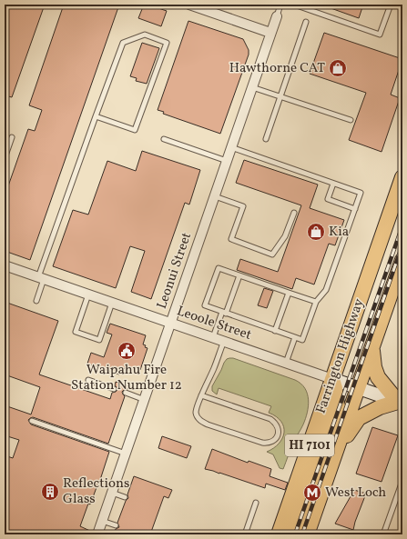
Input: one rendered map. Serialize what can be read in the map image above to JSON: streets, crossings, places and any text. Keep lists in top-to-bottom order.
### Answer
{
  "streets": {
    "main road": ["Farrington Highway", "HI 7101"],
    "street": ["Leonui Street", "Leoole Street"]
  },
  "crossings": [
    ["Leonui Street", "Leoole Street"],
    ["Leoole Street", "Farrington Highway"]
  ],
  "places": {
    "shop": ["Hawthorne CAT", "Kia"],
    "public building": ["Waipahu Fire Station Number 12"],
    "building": ["Reflections Glass"],
    "metro station": ["West Loch"]
  }
}
